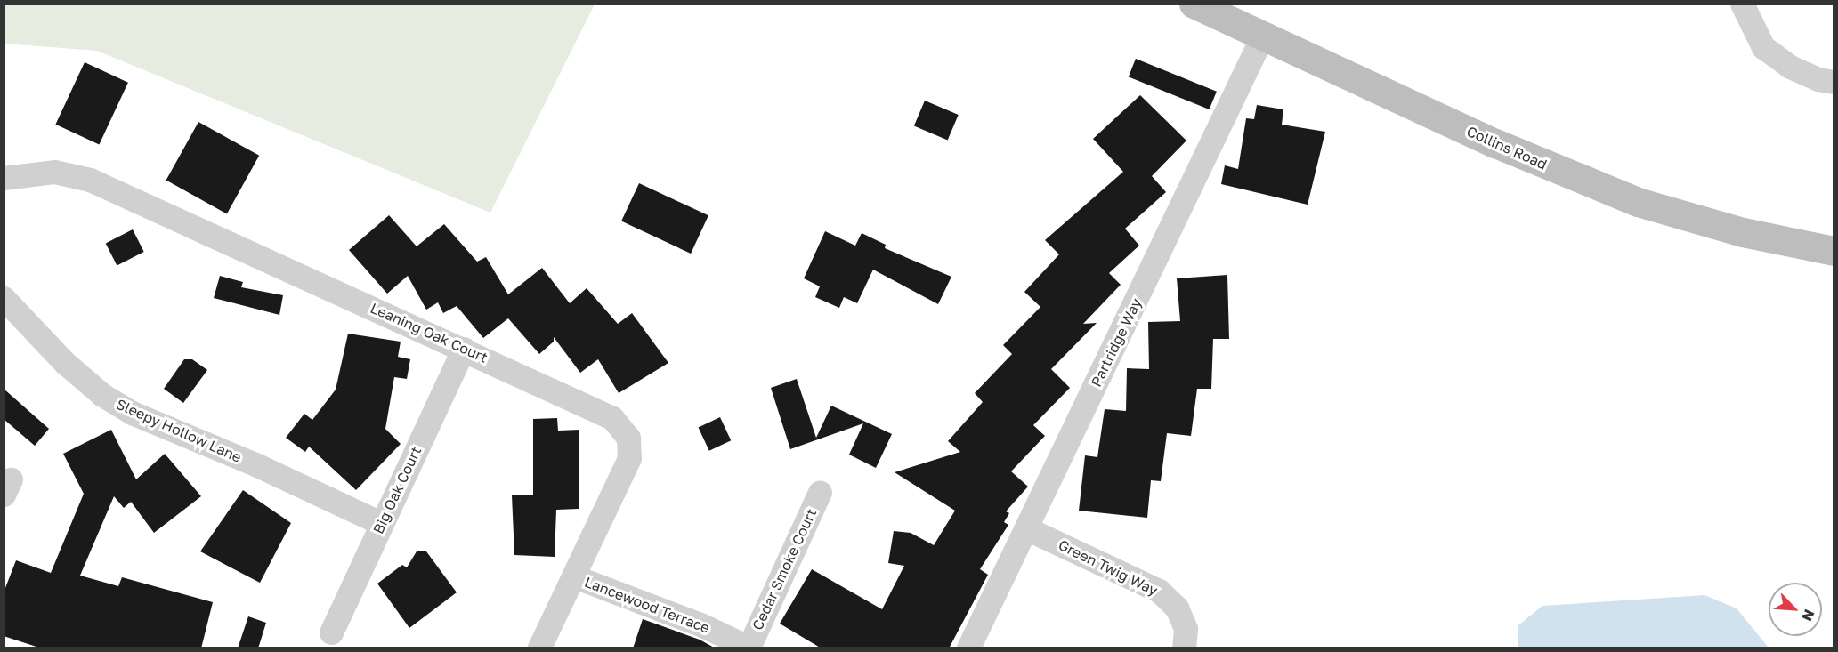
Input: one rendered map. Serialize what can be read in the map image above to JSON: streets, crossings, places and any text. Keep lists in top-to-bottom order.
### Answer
{
  "streets": {
    "street": [
      "Collins Road",
      "Leaning Oak Court",
      "Partridge Way",
      "Sleepy Hollow Lane",
      "Big Oak Court",
      "Green Twig Way",
      "Cedar Smoke Court",
      "Lancewood Terrace"
    ]
  },
  "crossings": [
    ["Collins Road", "Partridge Way"],
    ["Leaning Oak Court", "Big Oak Court"],
    ["Leaning Oak Court", "Lancewood Terrace"],
    ["Partridge Way", "Green Twig Way"],
    ["Sleepy Hollow Lane", "Big Oak Court"],
    ["Cedar Smoke Court", "Lancewood Terrace"]
  ],
  "north": "bottom right"
}
